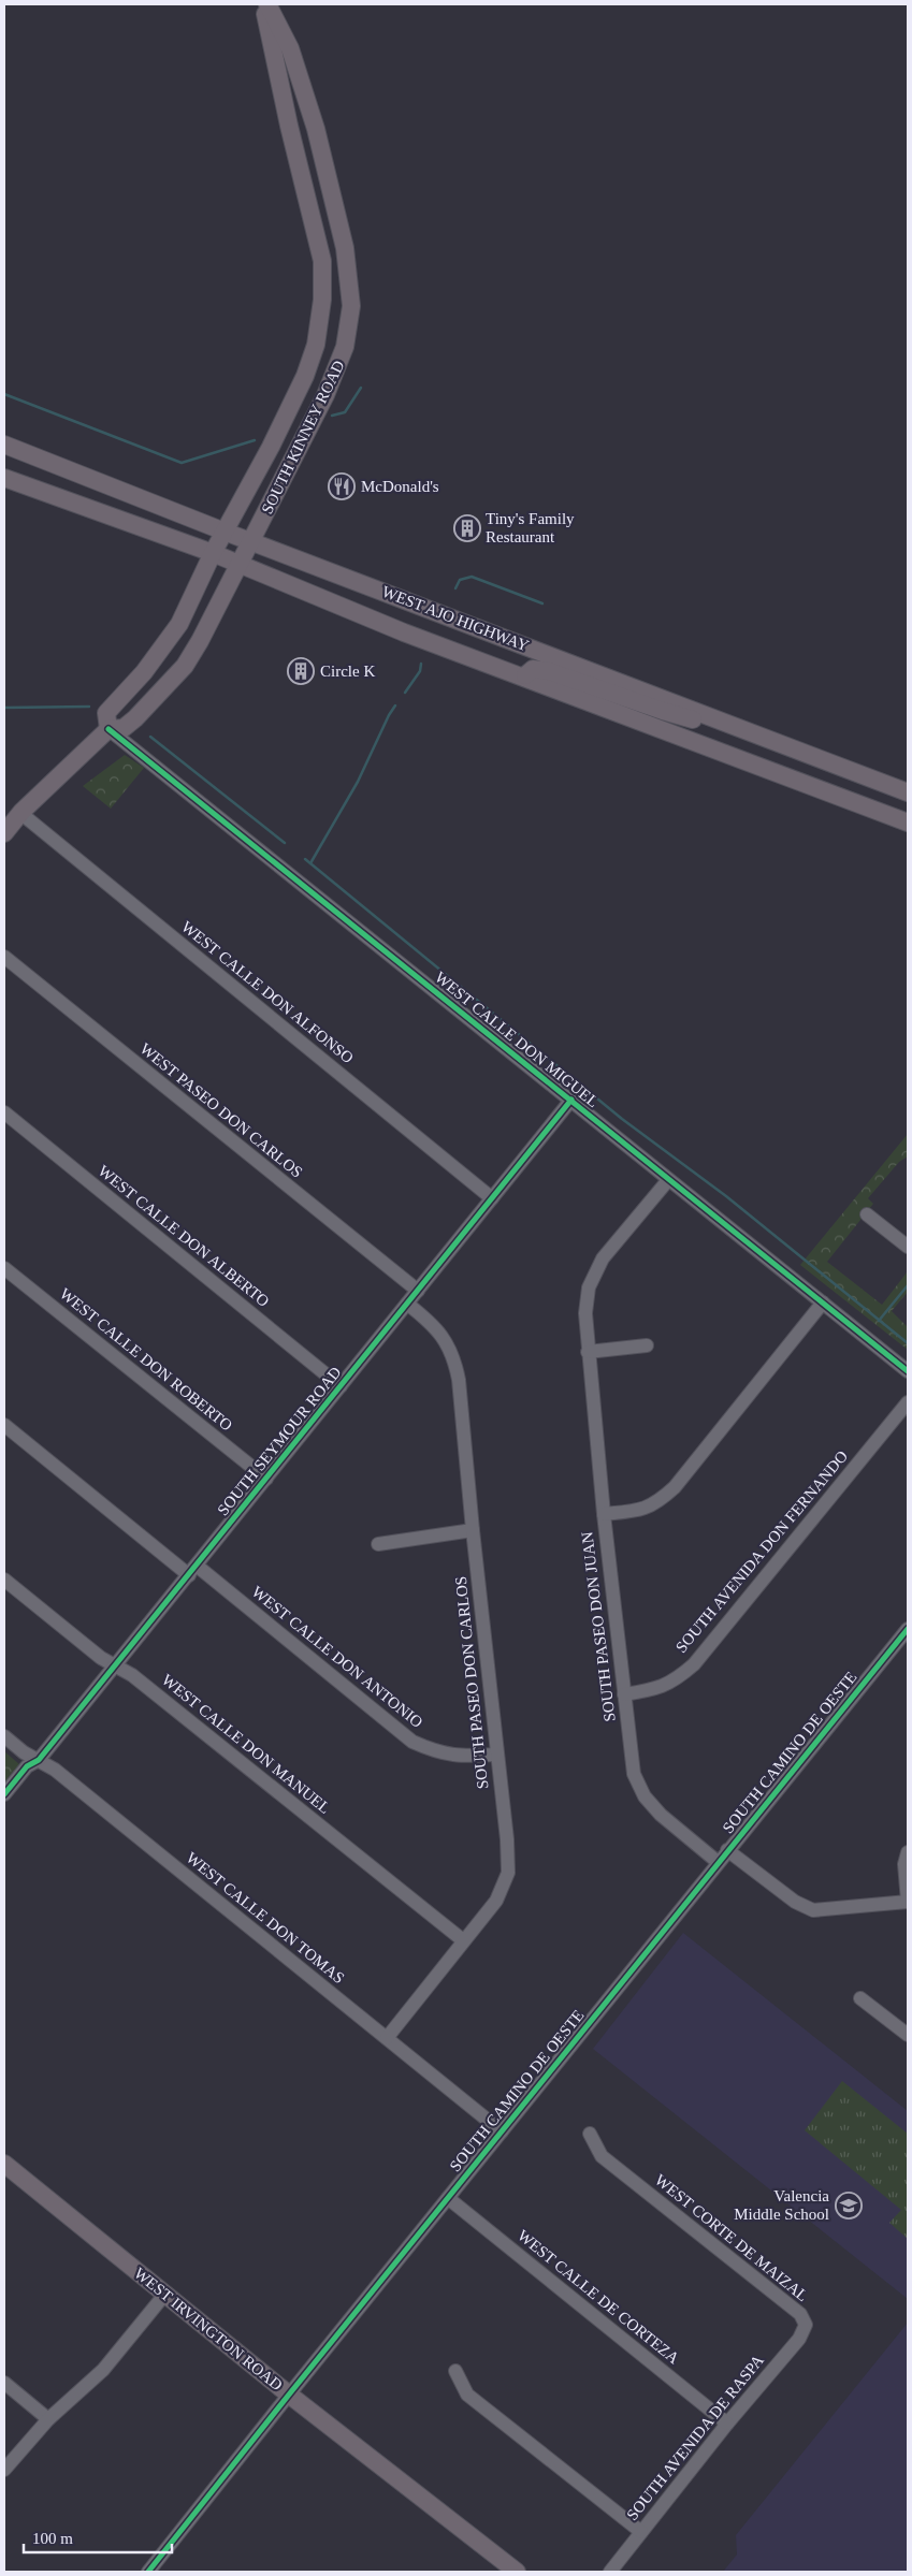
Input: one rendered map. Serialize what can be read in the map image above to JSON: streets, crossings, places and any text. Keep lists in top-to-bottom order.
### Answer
{
  "streets": {
    "main road": ["SOUTH KINNEY ROAD", "WEST AJO HIGHWAY", "WEST IRVINGTON ROAD"],
    "street": [
      "WEST CALLE DON ALFONSO",
      "WEST CALLE DON MIGUEL",
      "WEST PASEO DON CARLOS",
      "WEST CALLE DON ALBERTO",
      "WEST CALLE DON ROBERTO",
      "SOUTH SEYMOUR ROAD",
      "SOUTH AVENIDA DON FERNANDO",
      "SOUTH PASEO DON JUAN",
      "WEST CALLE DON ANTONIO",
      "SOUTH PASEO DON CARLOS",
      "WEST CALLE DON MANUEL",
      "SOUTH CAMINO DE OESTE",
      "WEST CALLE DON TOMAS",
      "WEST CORTE DE MAIZAL",
      "WEST CALLE DE CORTEZA",
      "SOUTH AVENIDA DE RASPA"
    ]
  },
  "crossings": [
    ["SOUTH KINNEY ROAD", "WEST AJO HIGHWAY"],
    ["SOUTH KINNEY ROAD", "WEST CALLE DON ALFONSO"],
    ["SOUTH KINNEY ROAD", "WEST CALLE DON MIGUEL"],
    ["WEST CALLE DON ALFONSO", "SOUTH SEYMOUR ROAD"],
    ["WEST CALLE DON MIGUEL", "SOUTH SEYMOUR ROAD"],
    ["WEST CALLE DON MIGUEL", "SOUTH PASEO DON JUAN"],
    ["WEST PASEO DON CARLOS", "SOUTH SEYMOUR ROAD"],
    ["WEST CALLE DON ALBERTO", "SOUTH SEYMOUR ROAD"],
    ["WEST CALLE DON ROBERTO", "SOUTH SEYMOUR ROAD"],
    ["SOUTH SEYMOUR ROAD", "WEST CALLE DON ANTONIO"],
    ["SOUTH SEYMOUR ROAD", "SOUTH PASEO DON CARLOS"],
    ["SOUTH SEYMOUR ROAD", "WEST CALLE DON MANUEL"],
    ["SOUTH SEYMOUR ROAD", "WEST CALLE DON TOMAS"],
    ["SOUTH AVENIDA DON FERNANDO", "SOUTH PASEO DON JUAN"],
    ["SOUTH PASEO DON JUAN", "SOUTH CAMINO DE OESTE"],
    ["WEST CALLE DON ANTONIO", "SOUTH PASEO DON CARLOS"],
    ["SOUTH PASEO DON CARLOS", "WEST CALLE DON MANUEL"],
    ["SOUTH PASEO DON CARLOS", "WEST CALLE DON TOMAS"],
    ["SOUTH CAMINO DE OESTE", "WEST CALLE DON TOMAS"],
    ["SOUTH CAMINO DE OESTE", "WEST CALLE DE CORTEZA"],
    ["SOUTH CAMINO DE OESTE", "WEST IRVINGTON ROAD"],
    ["WEST CORTE DE MAIZAL", "SOUTH AVENIDA DE RASPA"],
    ["WEST CALLE DE CORTEZA", "SOUTH AVENIDA DE RASPA"]
  ],
  "places": {
    "restaurant": ["McDonald's"],
    "building": ["Tiny's Family Restaurant", "Circle K"],
    "school or university": ["Valencia Middle School"]
  },
  "scale_bar": "100 m"
}
